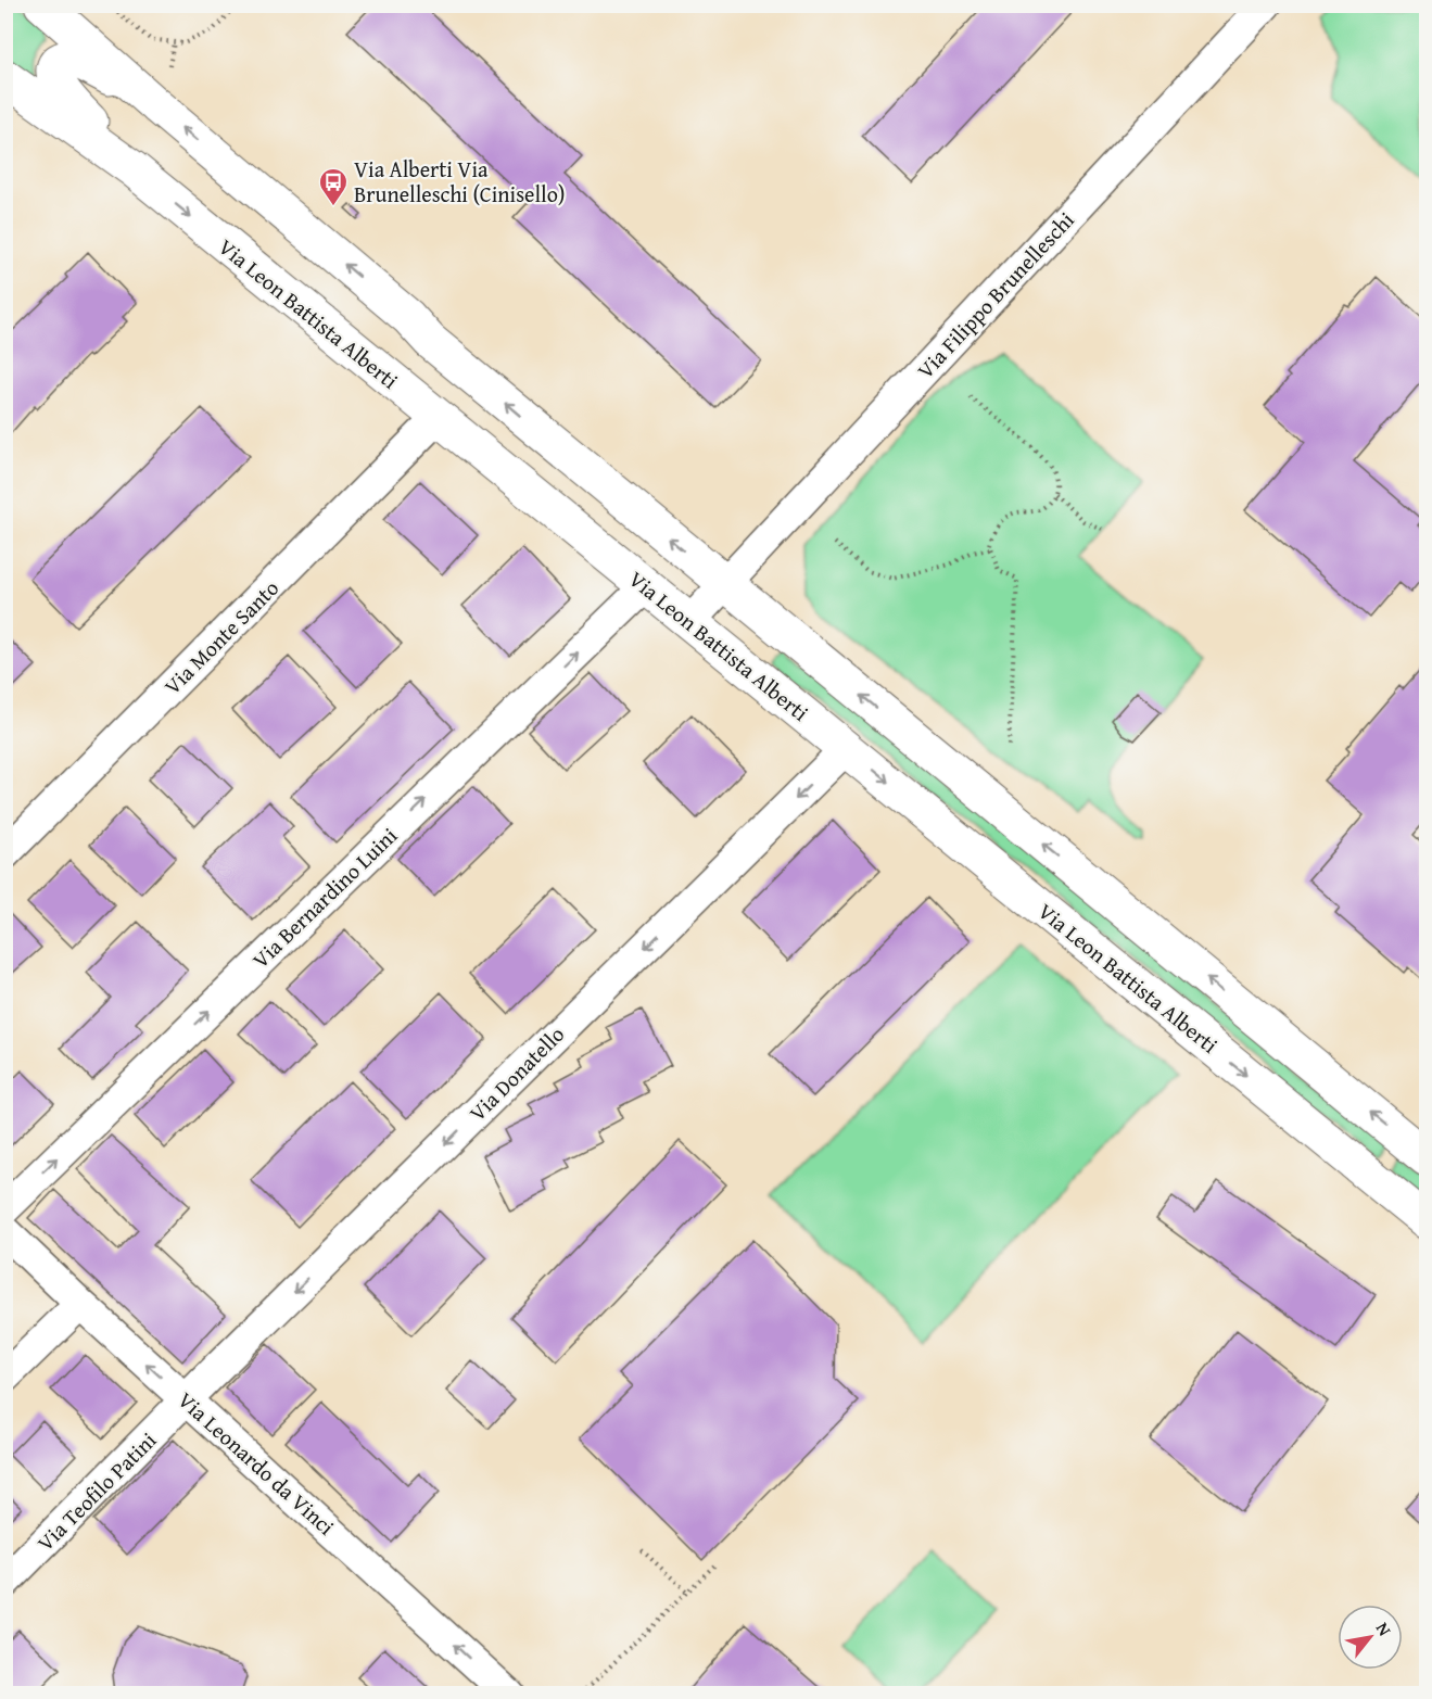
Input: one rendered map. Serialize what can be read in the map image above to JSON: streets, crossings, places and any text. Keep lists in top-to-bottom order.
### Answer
{
  "streets": {
    "street": [
      "Via Filippo Brunelleschi",
      "Via Leon Battista Alberti",
      "Via Monte Santo",
      "Via Bernardino Luini",
      "Via Donatello",
      "Via Leonardo da Vinci",
      "Via Teofilo Patini"
    ]
  },
  "crossings": [
    ["Via Filippo Brunelleschi", "Via Leon Battista Alberti"],
    ["Via Leon Battista Alberti", "Via Monte Santo"],
    ["Via Leon Battista Alberti", "Via Bernardino Luini"],
    ["Via Leon Battista Alberti", "Via Donatello"],
    ["Via Donatello", "Via Leonardo da Vinci"],
    ["Via Donatello", "Via Teofilo Patini"],
    ["Via Leonardo da Vinci", "Via Teofilo Patini"]
  ],
  "one_way": ["Via Bernardino Luini", "Via Donatello", "Via Leonardo da Vinci"],
  "places": {
    "bus stop": ["Via Alberti Via Brunelleschi (Cinisello)"]
  },
  "north": "top right"
}
